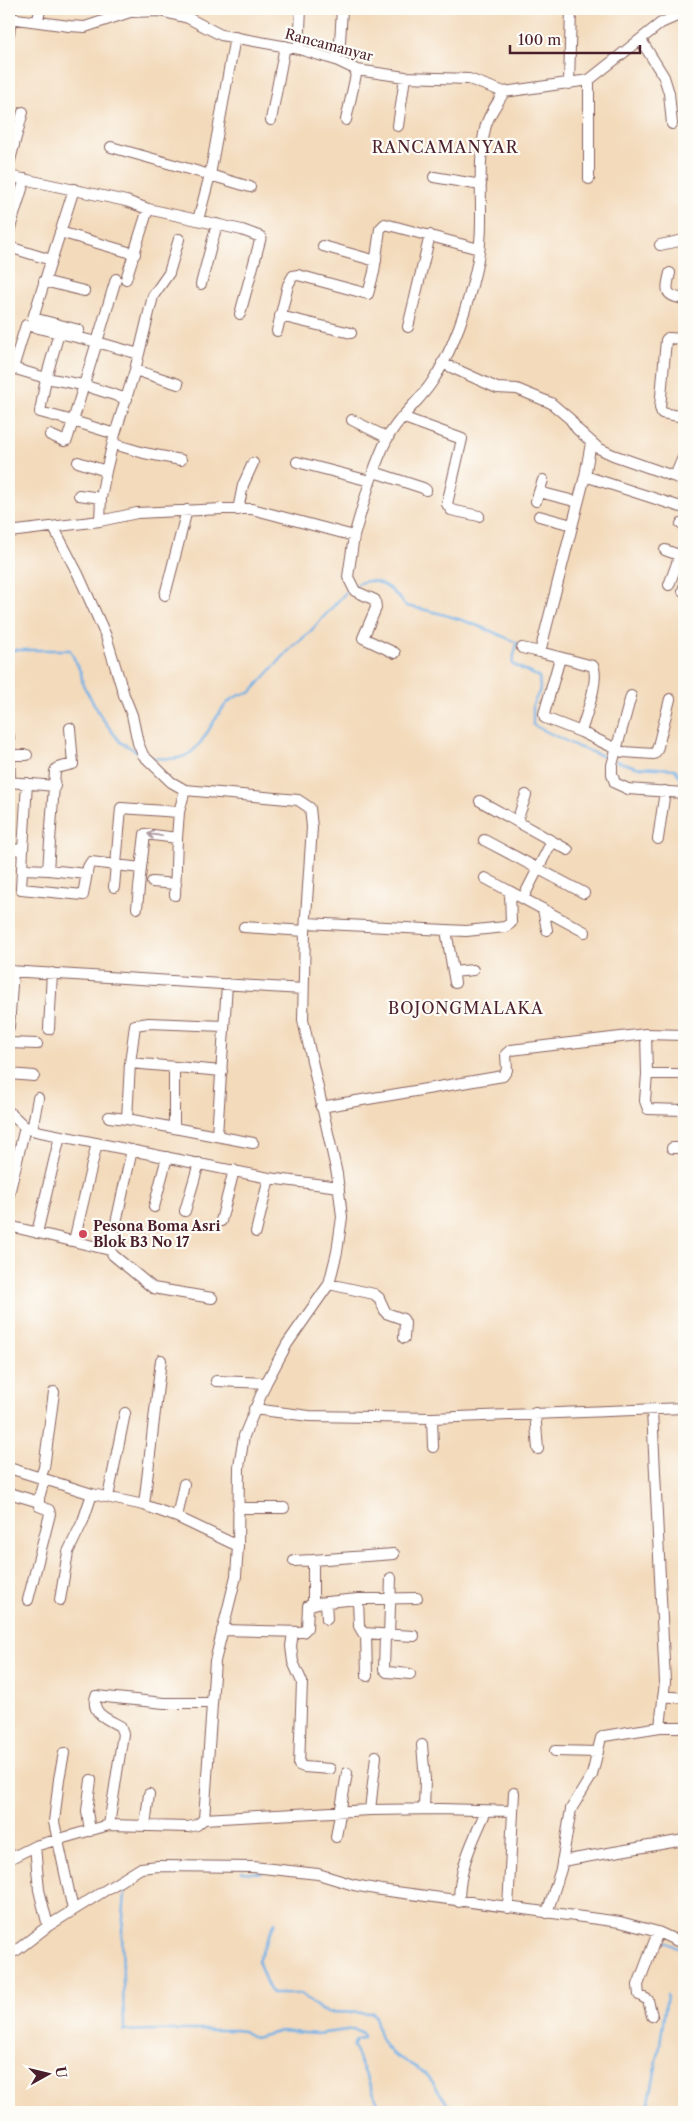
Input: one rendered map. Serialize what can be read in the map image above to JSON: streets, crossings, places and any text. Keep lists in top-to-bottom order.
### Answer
{
  "streets": {
    "street": ["Rancamanyar"]
  },
  "districts": ["RANCAMANYAR", "BOJONGMALAKA"],
  "places": ["Pesona Boma Asri Blok B3 No 17"],
  "scale_bar": "100 m",
  "north": "right"
}
